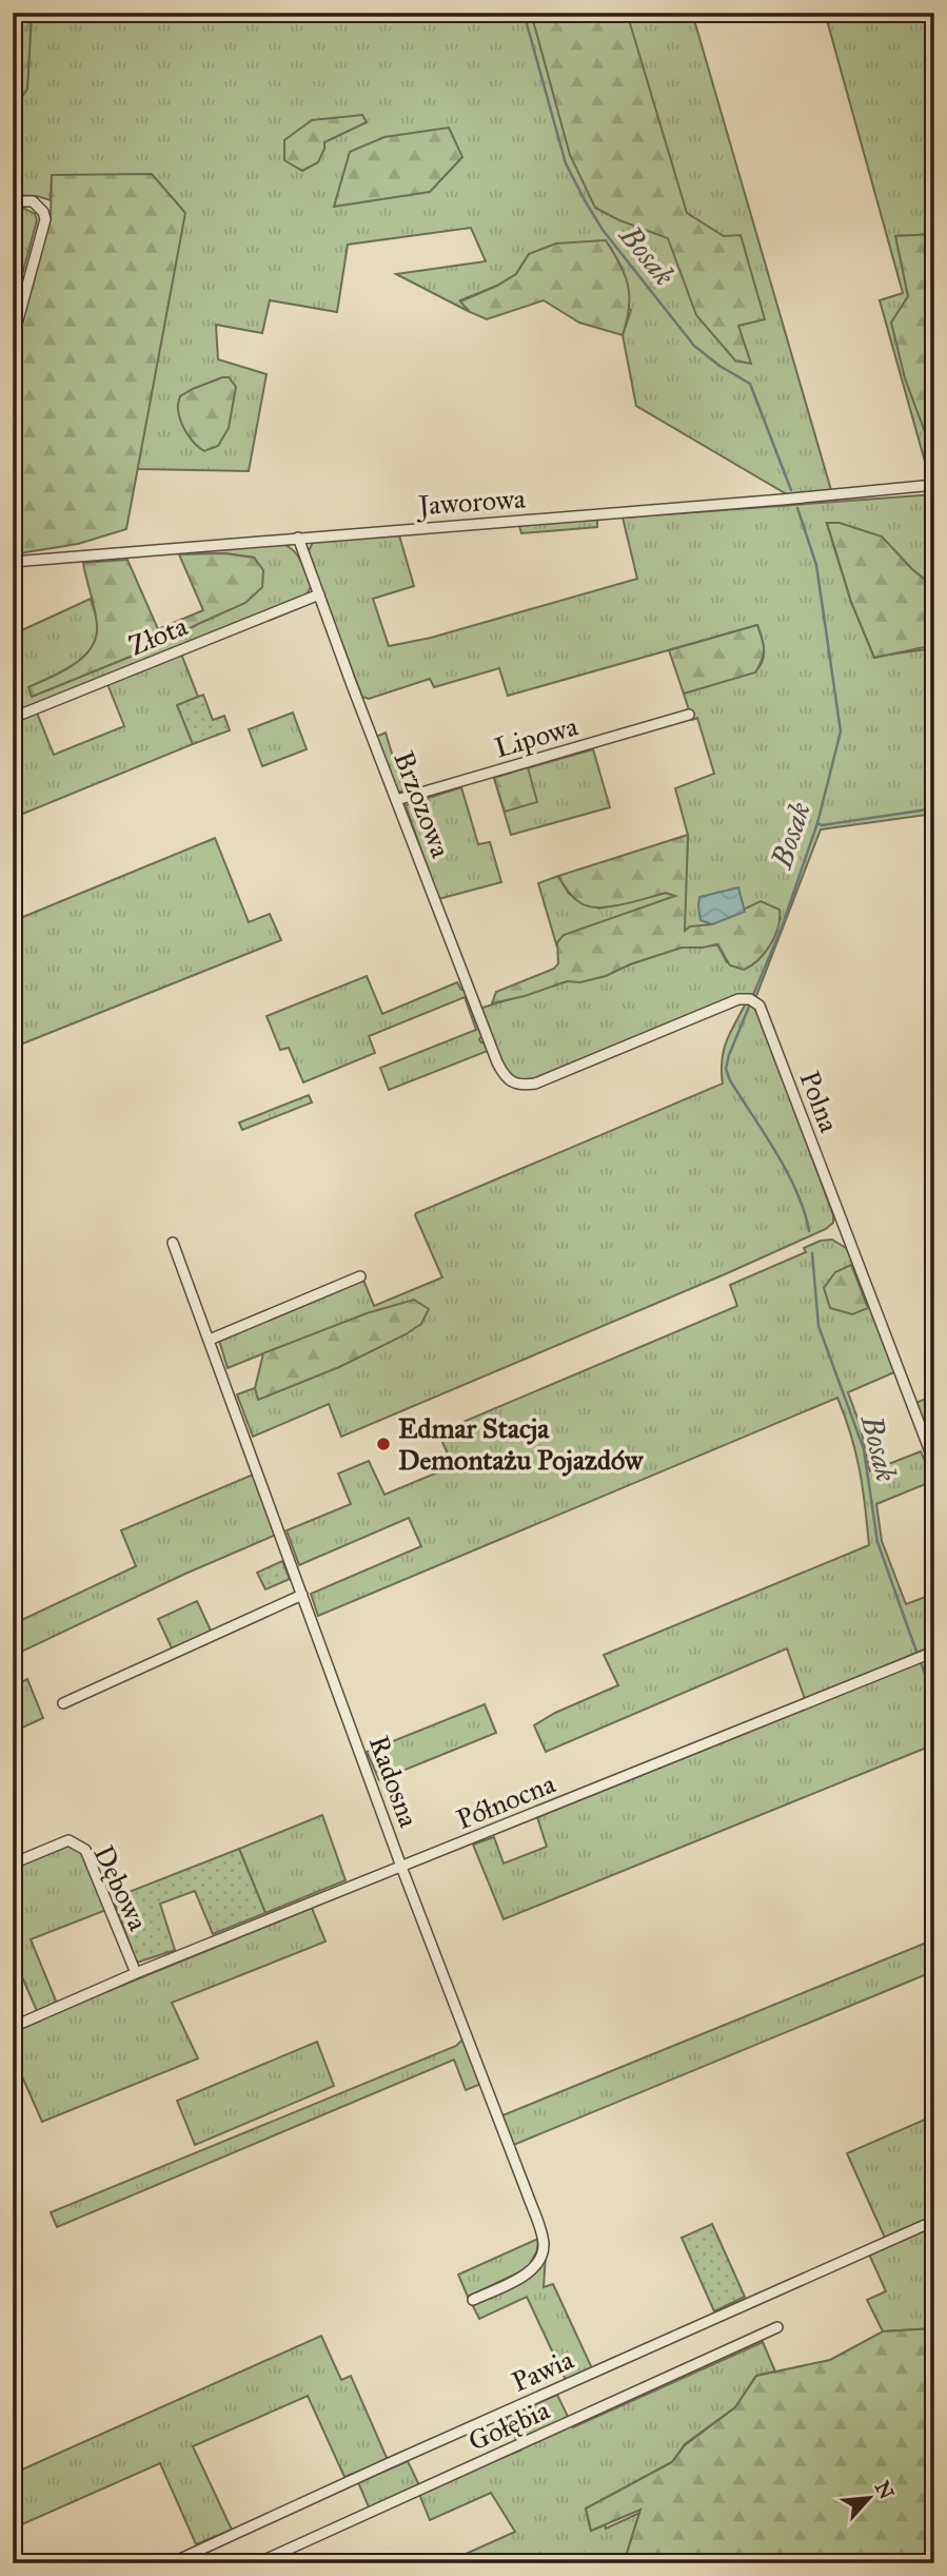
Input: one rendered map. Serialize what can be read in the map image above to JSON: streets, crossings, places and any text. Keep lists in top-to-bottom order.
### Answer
{
  "streets": {
    "street": [
      "Jaworowa",
      "Złota",
      "Lipowa",
      "Brzozowa",
      "Polna",
      "Radosna",
      "Północna",
      "Dębowa",
      "Pawia",
      "Gołębia"
    ]
  },
  "crossings": [
    ["Jaworowa", "Brzozowa"],
    ["Złota", "Brzozowa"],
    ["Lipowa", "Brzozowa"],
    ["Brzozowa", "Polna"],
    ["Radosna", "Północna"],
    ["Północna", "Dębowa"]
  ],
  "water": ["Bosak"],
  "places": ["Edmar Stacja Demontażu Pojazdów"],
  "north": "top right"
}
